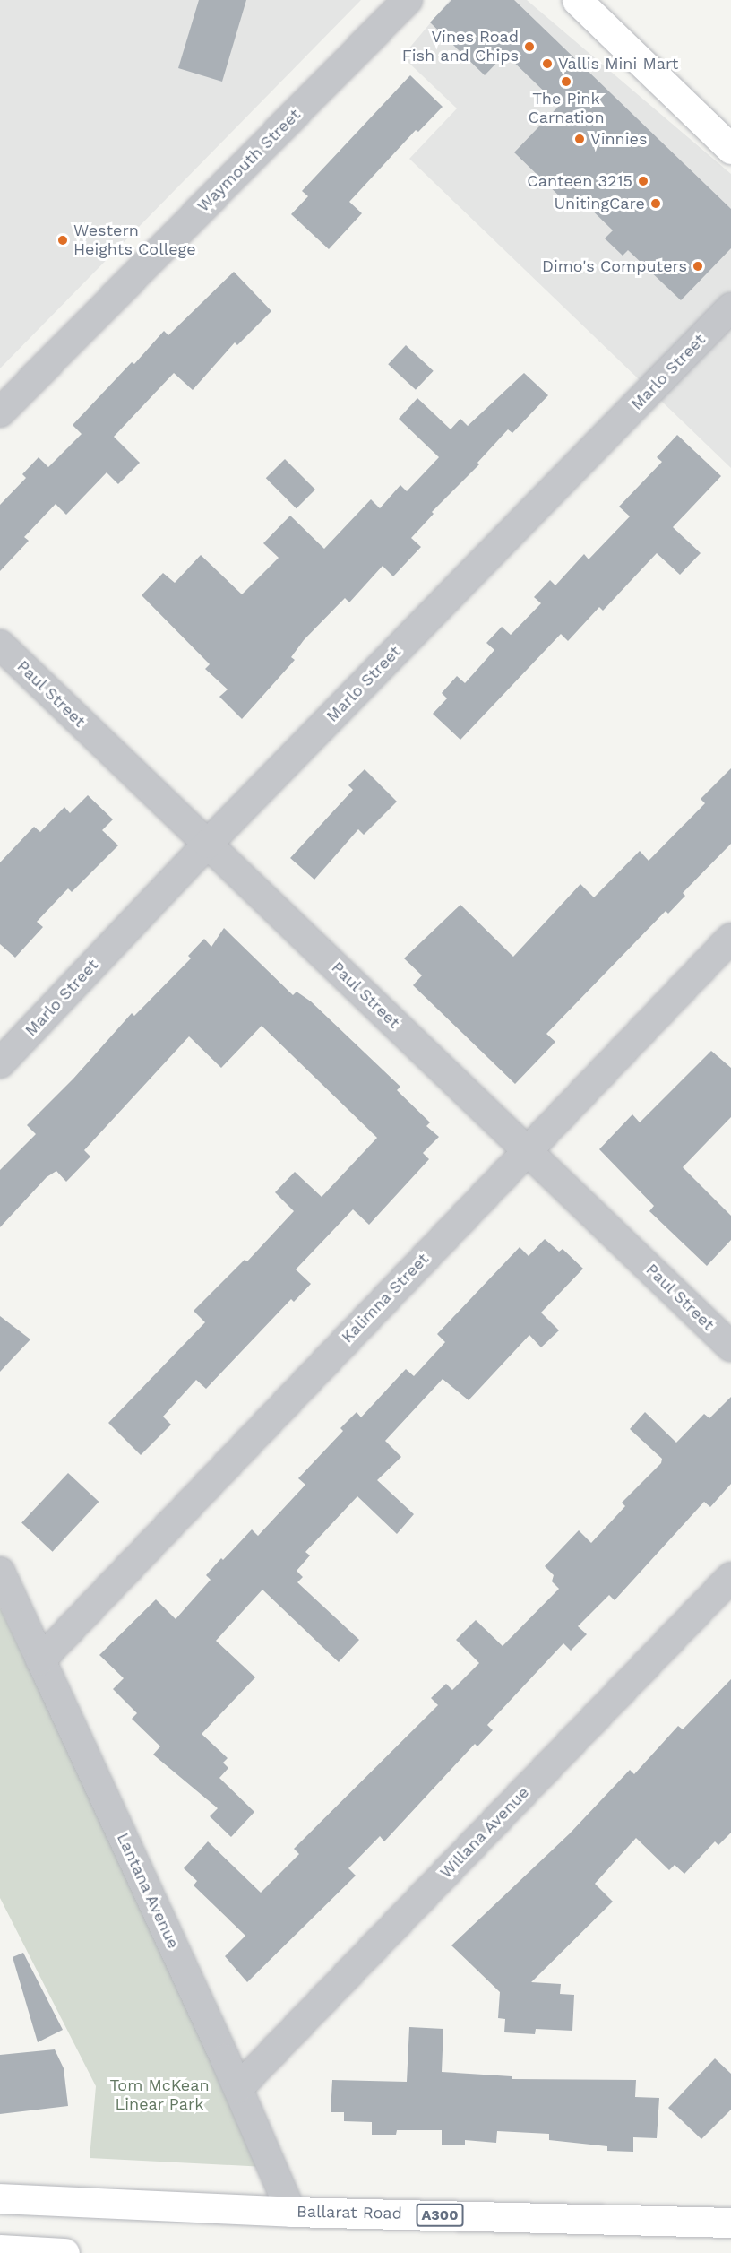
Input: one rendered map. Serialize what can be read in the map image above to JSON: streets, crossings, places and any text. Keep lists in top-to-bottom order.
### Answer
{
  "streets": {
    "main road": ["Ballarat Road", "A300"],
    "street": [
      "Waymouth Street",
      "Marlo Street",
      "Paul Street",
      "Kalimna Street",
      "Willana Avenue",
      "Lantana Avenue"
    ]
  },
  "crossings": [
    ["Marlo Street", "Paul Street"],
    ["Paul Street", "Kalimna Street"],
    ["Kalimna Street", "Lantana Avenue"],
    ["Willana Avenue", "Lantana Avenue"],
    ["Lantana Avenue", "Ballarat Road"]
  ],
  "parks": ["Tom McKean Linear Park"],
  "places": [
    "Vines Road Fish and Chips",
    "Vallis Mini Mart",
    "The Pink Carnation",
    "Vinnies",
    "Canteen 3215",
    "UnitingCare",
    "Western Heights College",
    "Dimo's Computers"
  ]
}
